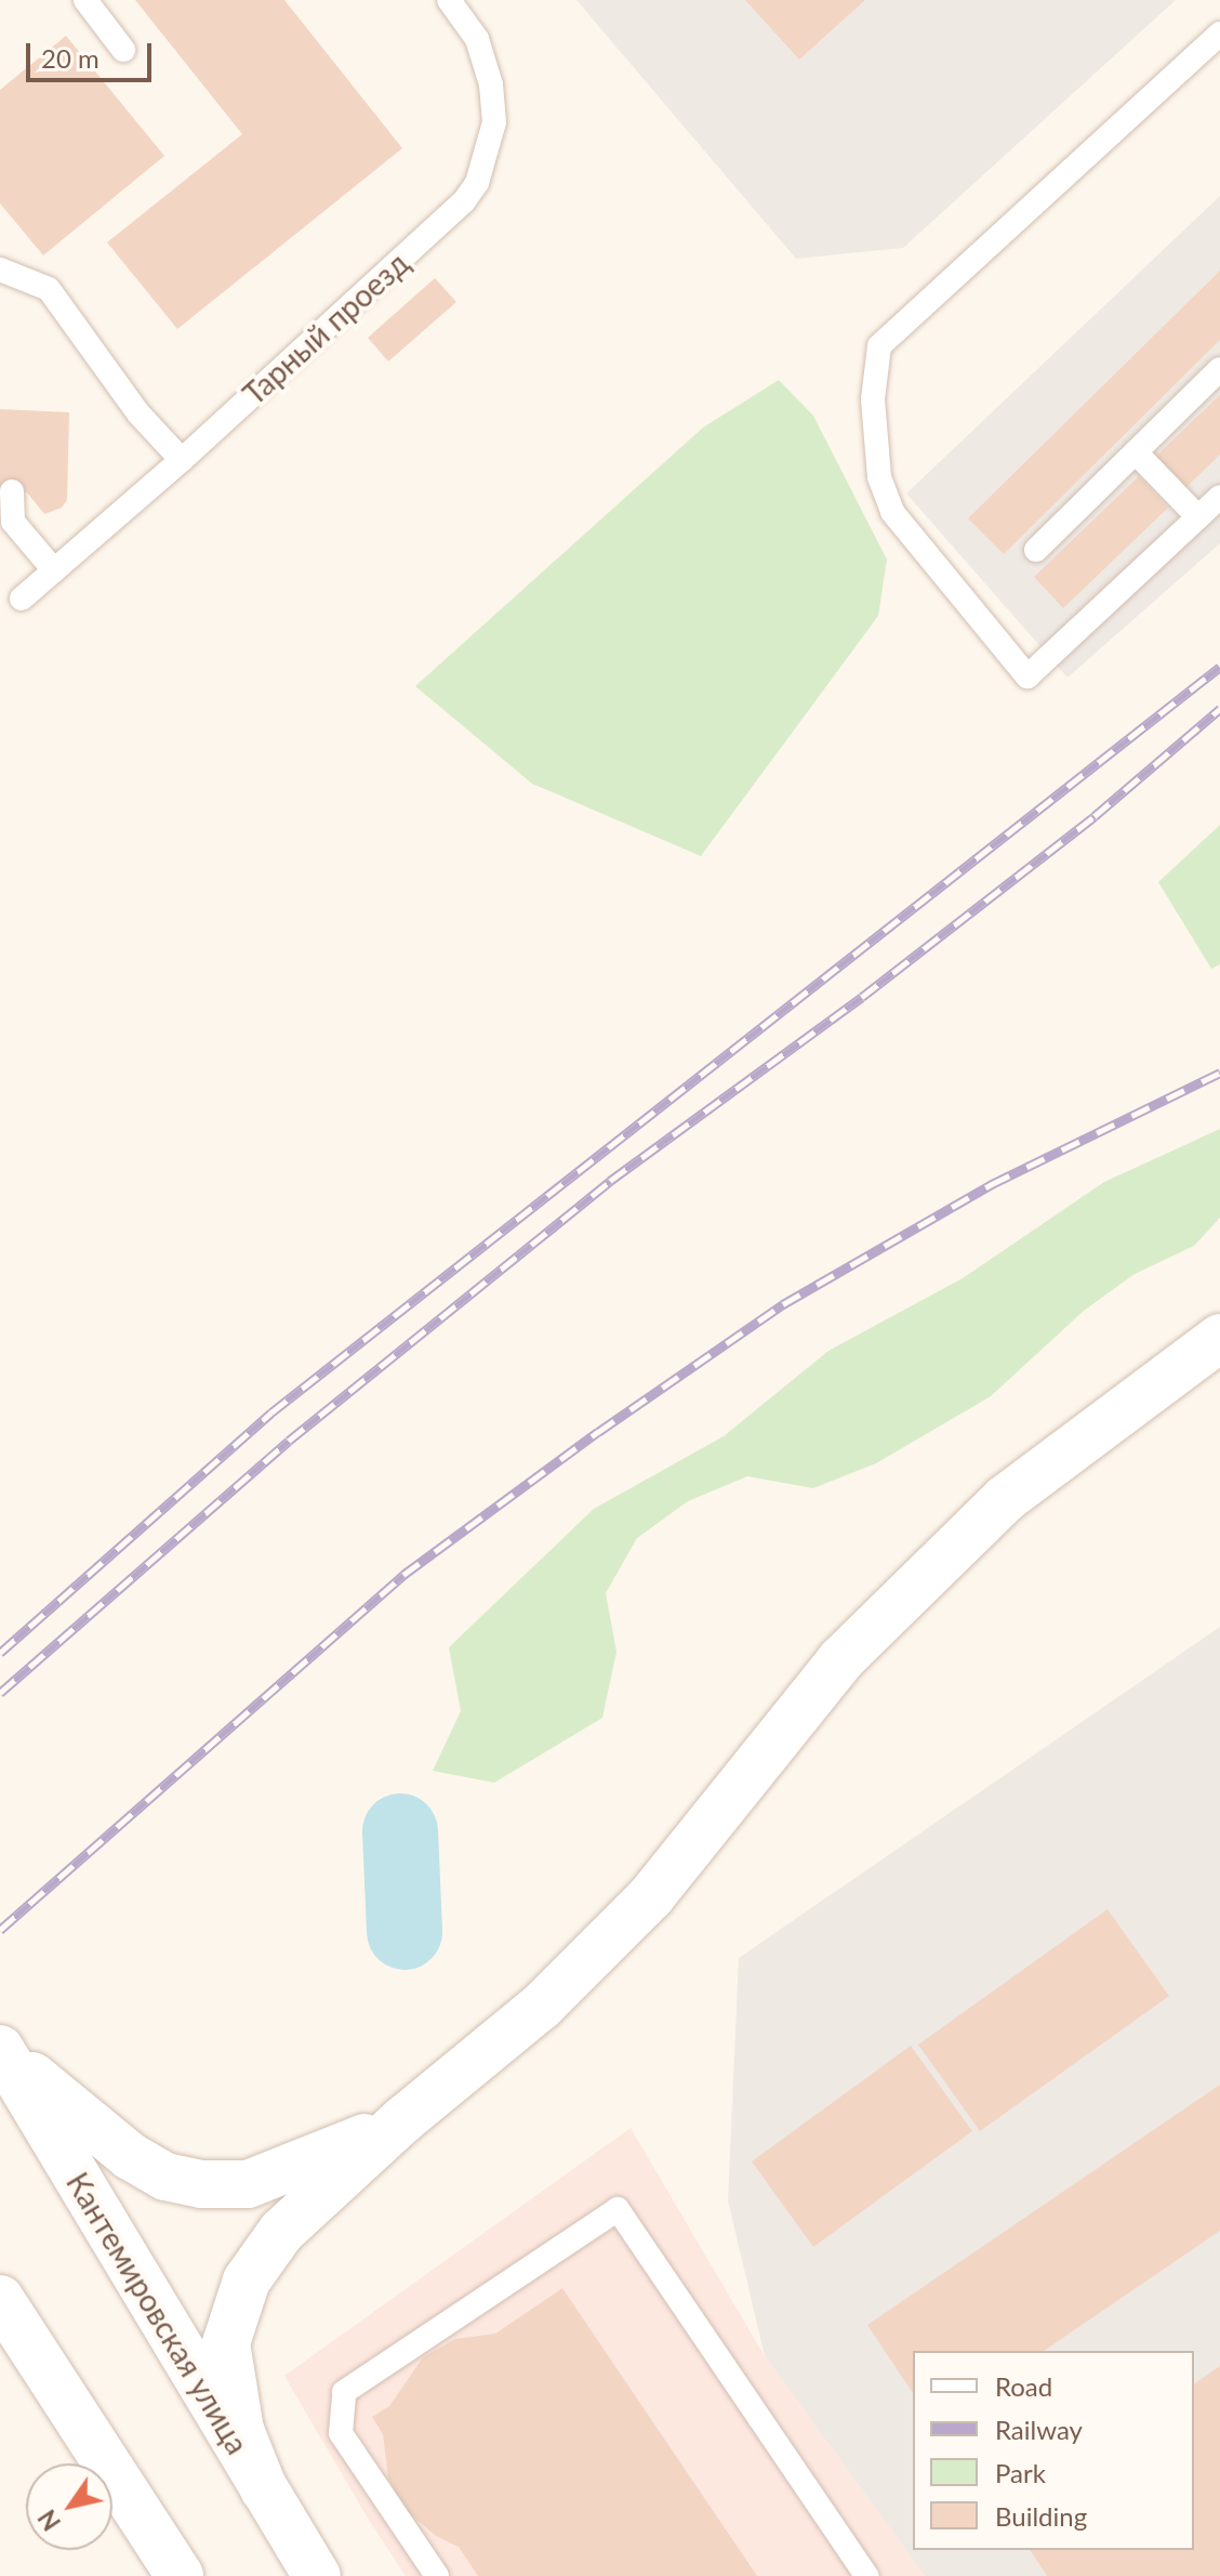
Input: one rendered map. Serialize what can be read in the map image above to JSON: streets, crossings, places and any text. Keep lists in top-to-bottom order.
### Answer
{
  "streets": {
    "main road": ["Кантемировская улица"],
    "lane": ["Тарный проезд"]
  },
  "legend": [
    "Road",
    "Railway",
    "Park",
    "Building"
  ],
  "scale_bar": "20 m",
  "north": "bottom left"
}
